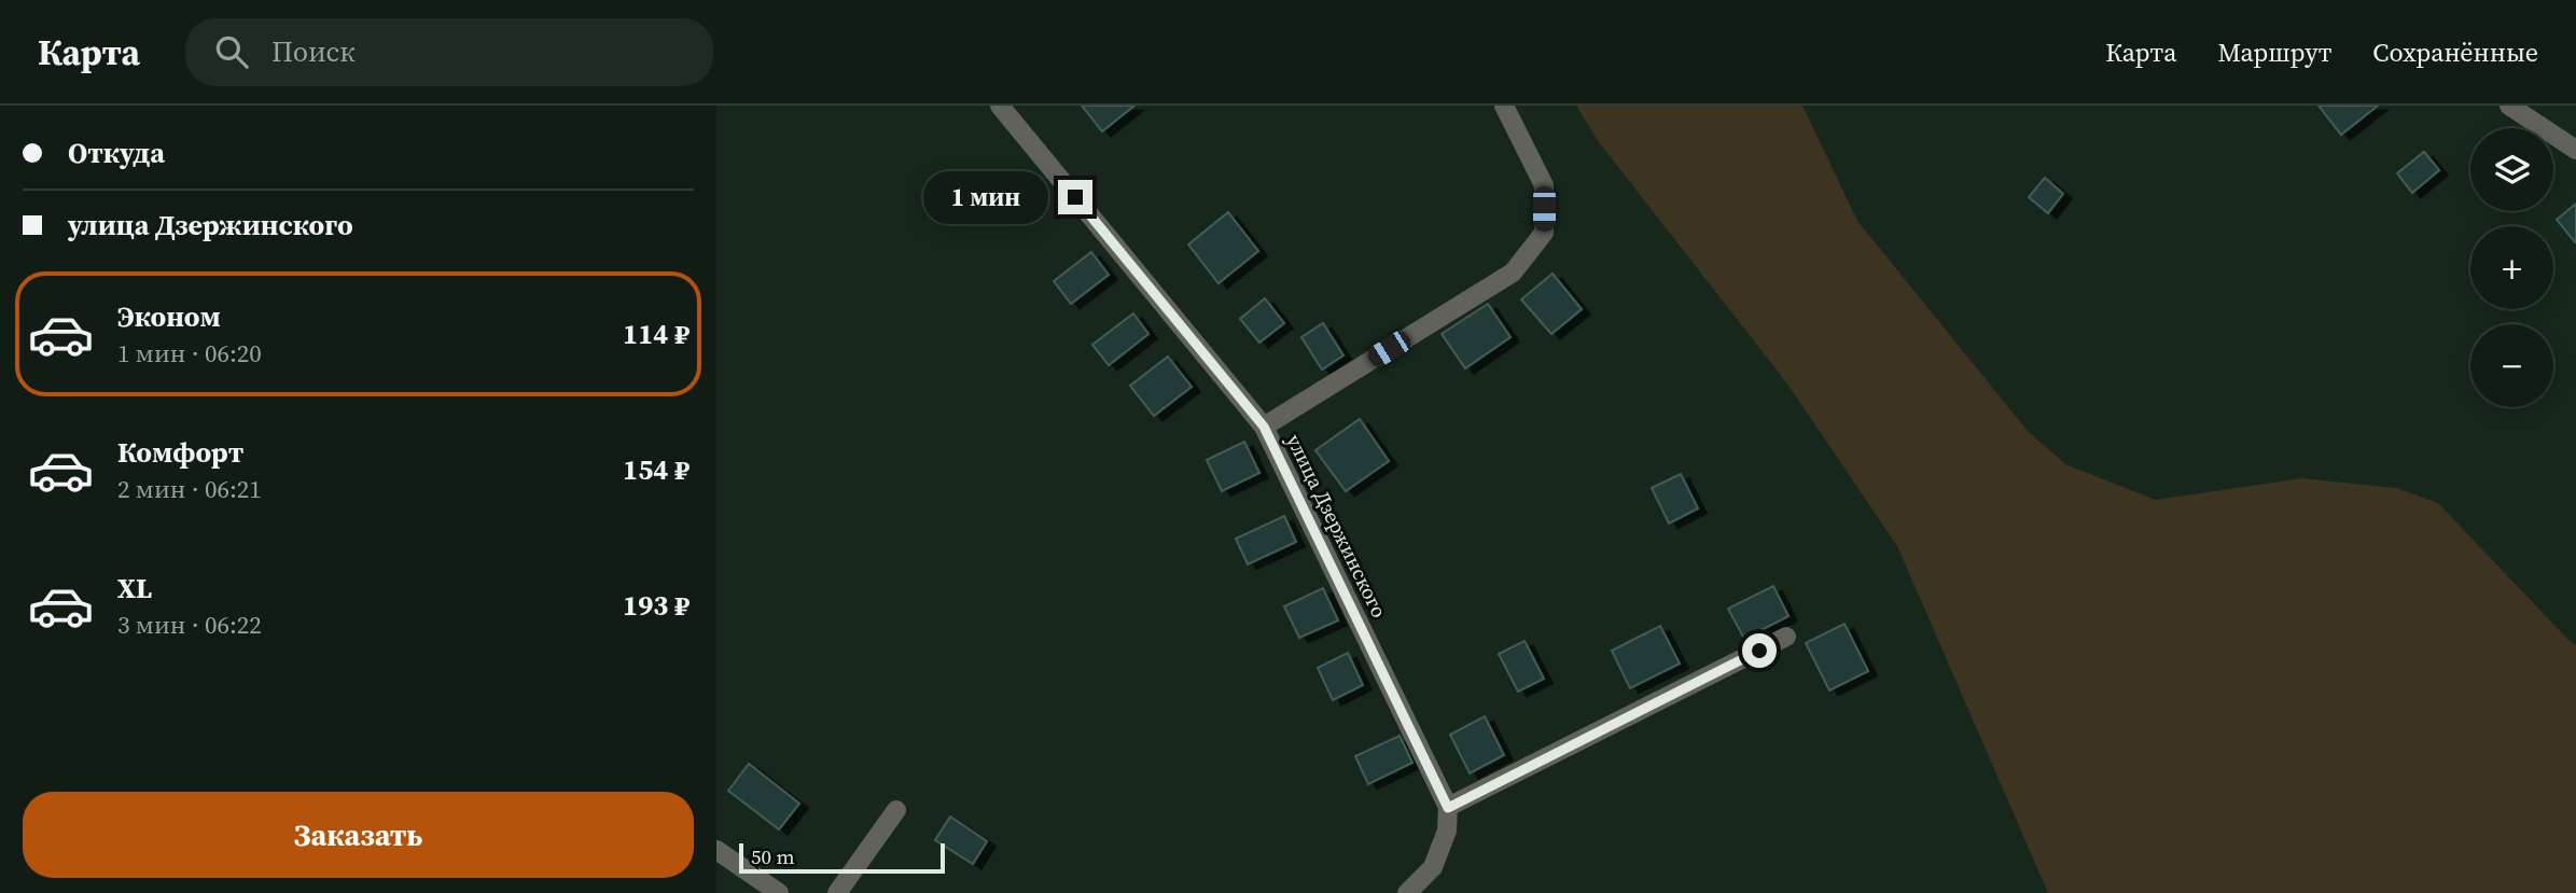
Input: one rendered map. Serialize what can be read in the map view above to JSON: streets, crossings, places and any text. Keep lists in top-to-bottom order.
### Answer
{
  "streets": {
    "street": ["улица Дзержинского"]
  },
  "scale_bar": "50 m",
  "page": {
    "header": "Карта",
    "search": "Поиск",
    "nav": ["Карта", "Маршрут", "Сохранённые"],
    "banner": ["Откуда", "улица Дзержинского"],
    "map_buttons": ["+", "−"],
    "bubble": "1 мин",
    "list": [
      {
        "name": "Эконом",
        "note": "1 мин · 06:20",
        "value": "114 ₽"
      },
      {
        "name": "Комфорт",
        "note": "2 мин · 06:21",
        "value": "154 ₽"
      },
      {
        "name": "XL",
        "note": "3 мин · 06:22",
        "value": "193 ₽"
      }
    ],
    "buttons": "Заказать",
    "scale": "50 m"
  }
}
